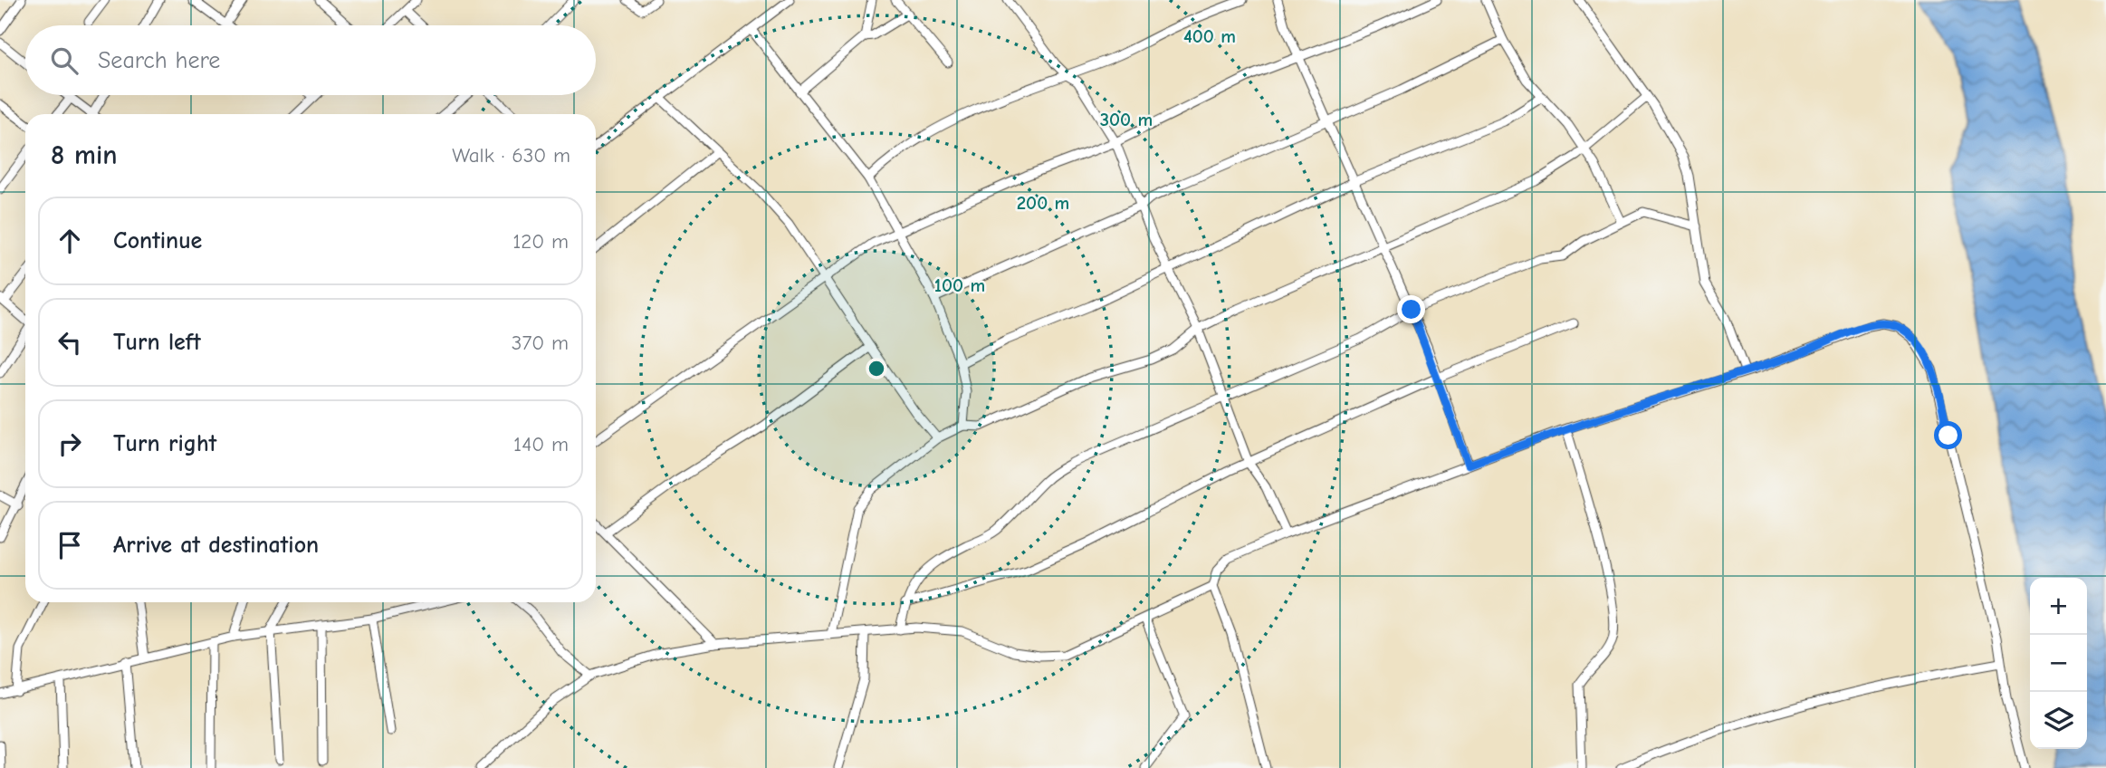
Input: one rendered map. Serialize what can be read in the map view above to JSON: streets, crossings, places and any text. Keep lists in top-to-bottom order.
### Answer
{
  "page": {
    "search": "Search here",
    "heading": ["8 min", "Walk · 630 m"],
    "list": [
      ["Continue", "120 m"],
      ["Turn left", "370 m"],
      ["Turn right", "140 m"],
      "Arrive at destination"
    ],
    "map_buttons": ["+", "−"]
  },
  "rings": [
    "400 m",
    "300 m",
    "200 m",
    "100 m"
  ]
}
